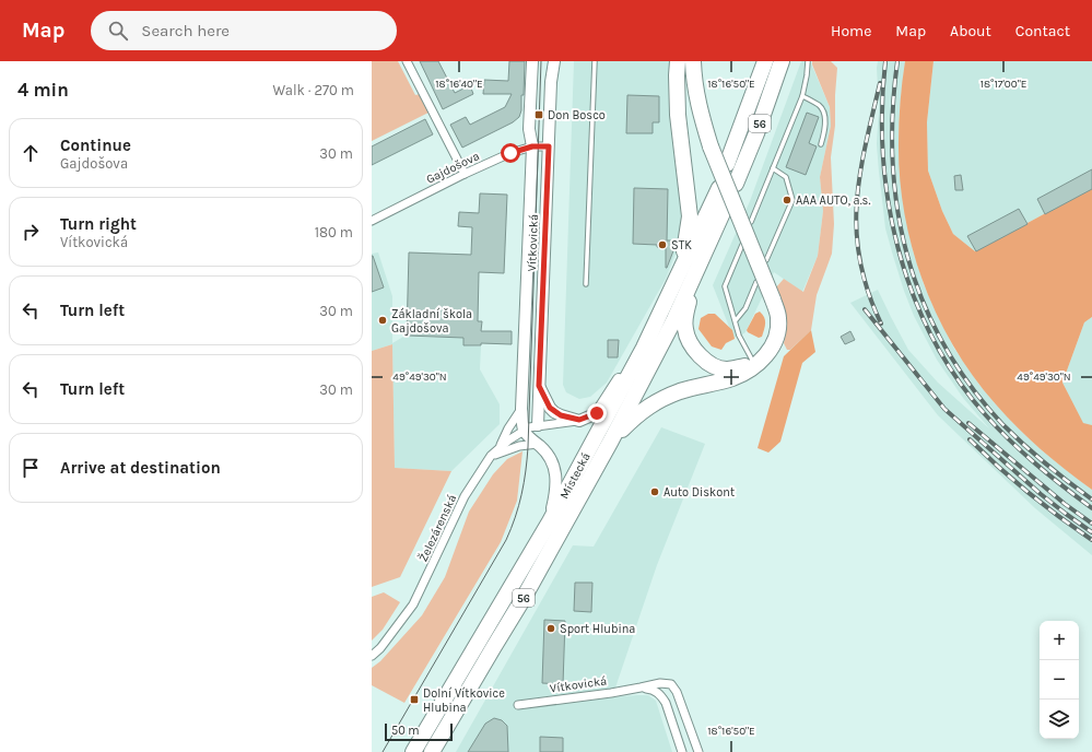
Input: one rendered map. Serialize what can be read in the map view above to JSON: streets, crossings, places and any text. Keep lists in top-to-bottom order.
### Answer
{
  "streets": {
    "highway": ["56", "Místecká"],
    "street": ["Gajdošova", "Vítkovická", "Železárenská"]
  },
  "crossings": [
    ["Gajdošova", "Vítkovická"],
    ["Vítkovická", "Železárenská"]
  ],
  "places": {
    "transit": ["Don Bosco", "Dolní Vítkovice Hlubina"],
    "other": [
      "AAA AUTO, a.s.",
      "STK",
      "Základní škola Gajdošova",
      "Auto Diskont",
      "Sport Hlubina"
    ]
  },
  "scale_bar": "50 m",
  "page": {
    "header": "Map",
    "search": "Search here",
    "nav": [
      "Home",
      "Map",
      "About",
      "Contact"
    ],
    "heading": ["4 min", "Walk · 270 m"],
    "list": [
      ["Continue", "Gajdošova", "30 m"],
      ["Turn right", "Vítkovická", "180 m"],
      ["Turn left", "30 m"],
      ["Turn left", "30 m"],
      "Arrive at destination"
    ],
    "map_buttons": ["+", "−"],
    "scale": "50 m"
  },
  "coordinates": [
    "18°16'40\"E",
    "18°16'50\"E",
    "18°17'00\"E",
    "49°49'30\"N"
  ]
}
